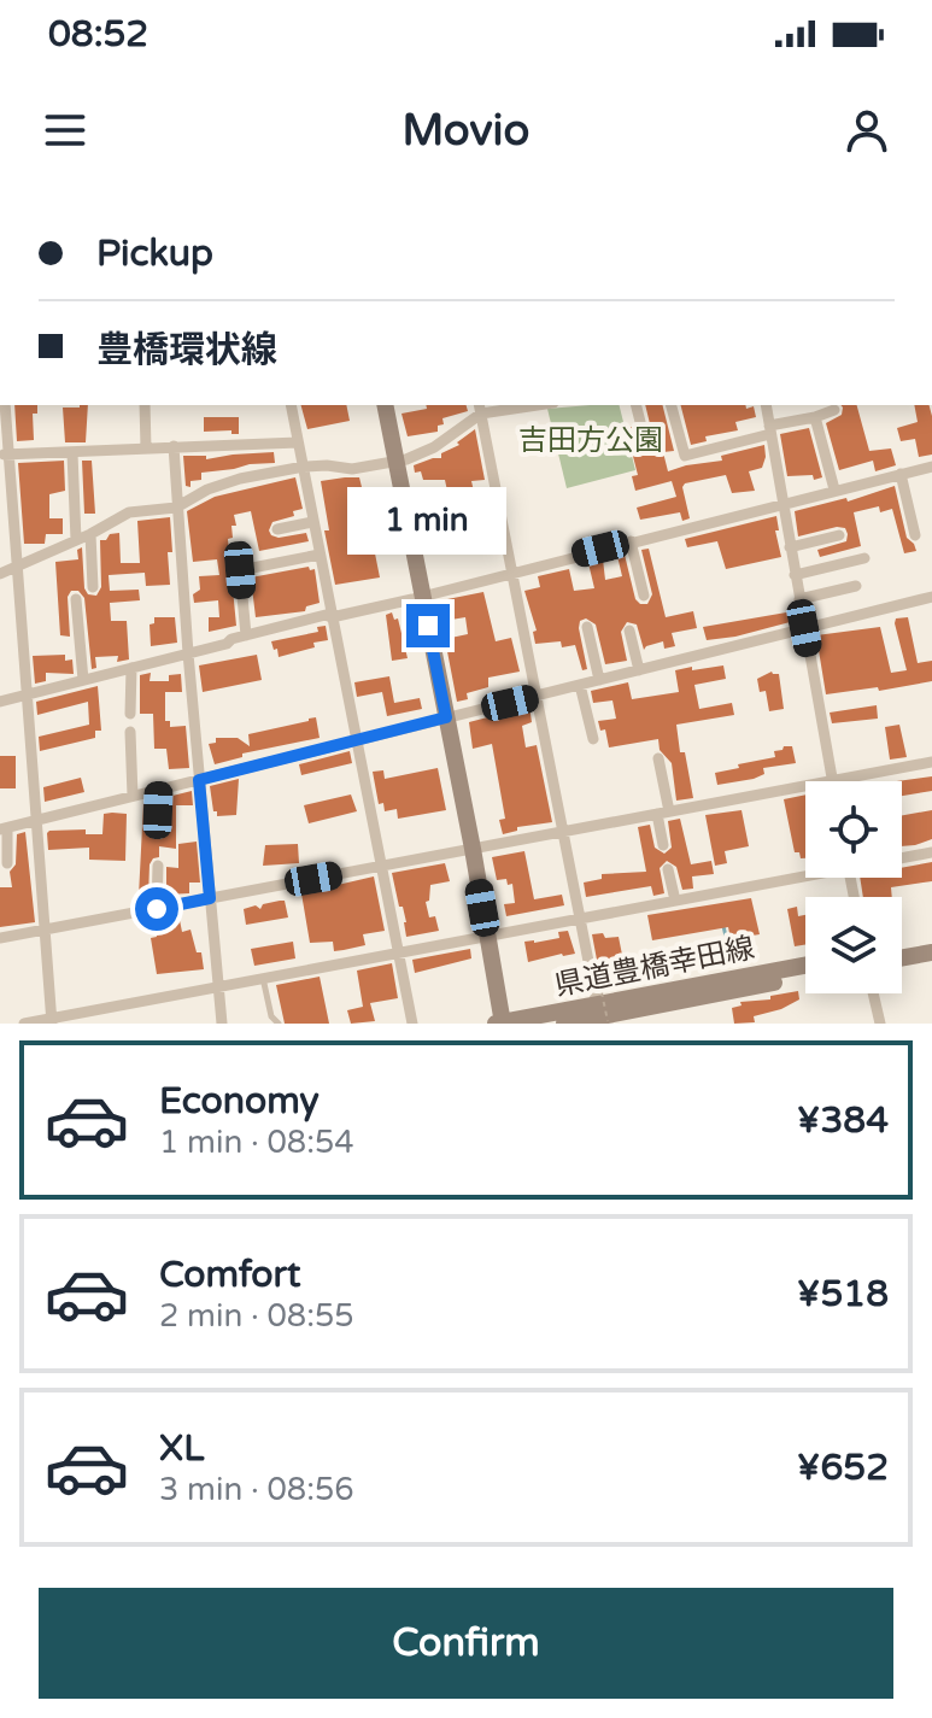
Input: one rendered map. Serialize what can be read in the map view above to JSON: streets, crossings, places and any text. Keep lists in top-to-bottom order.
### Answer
{
  "streets": {
    "main road": ["県道豊橋幸田線"]
  },
  "parks": ["吉田方公園"],
  "page": {
    "status": "08:52",
    "header": "Movio",
    "banner": ["Pickup", "豊橋環状線"],
    "bubble": "1 min",
    "list": [
      {
        "name": "Economy",
        "note": "1 min · 08:54",
        "value": "¥384"
      },
      {
        "name": "Comfort",
        "note": "2 min · 08:55",
        "value": "¥518"
      },
      {
        "name": "XL",
        "note": "3 min · 08:56",
        "value": "¥652"
      }
    ],
    "buttons": "Confirm"
  }
}
